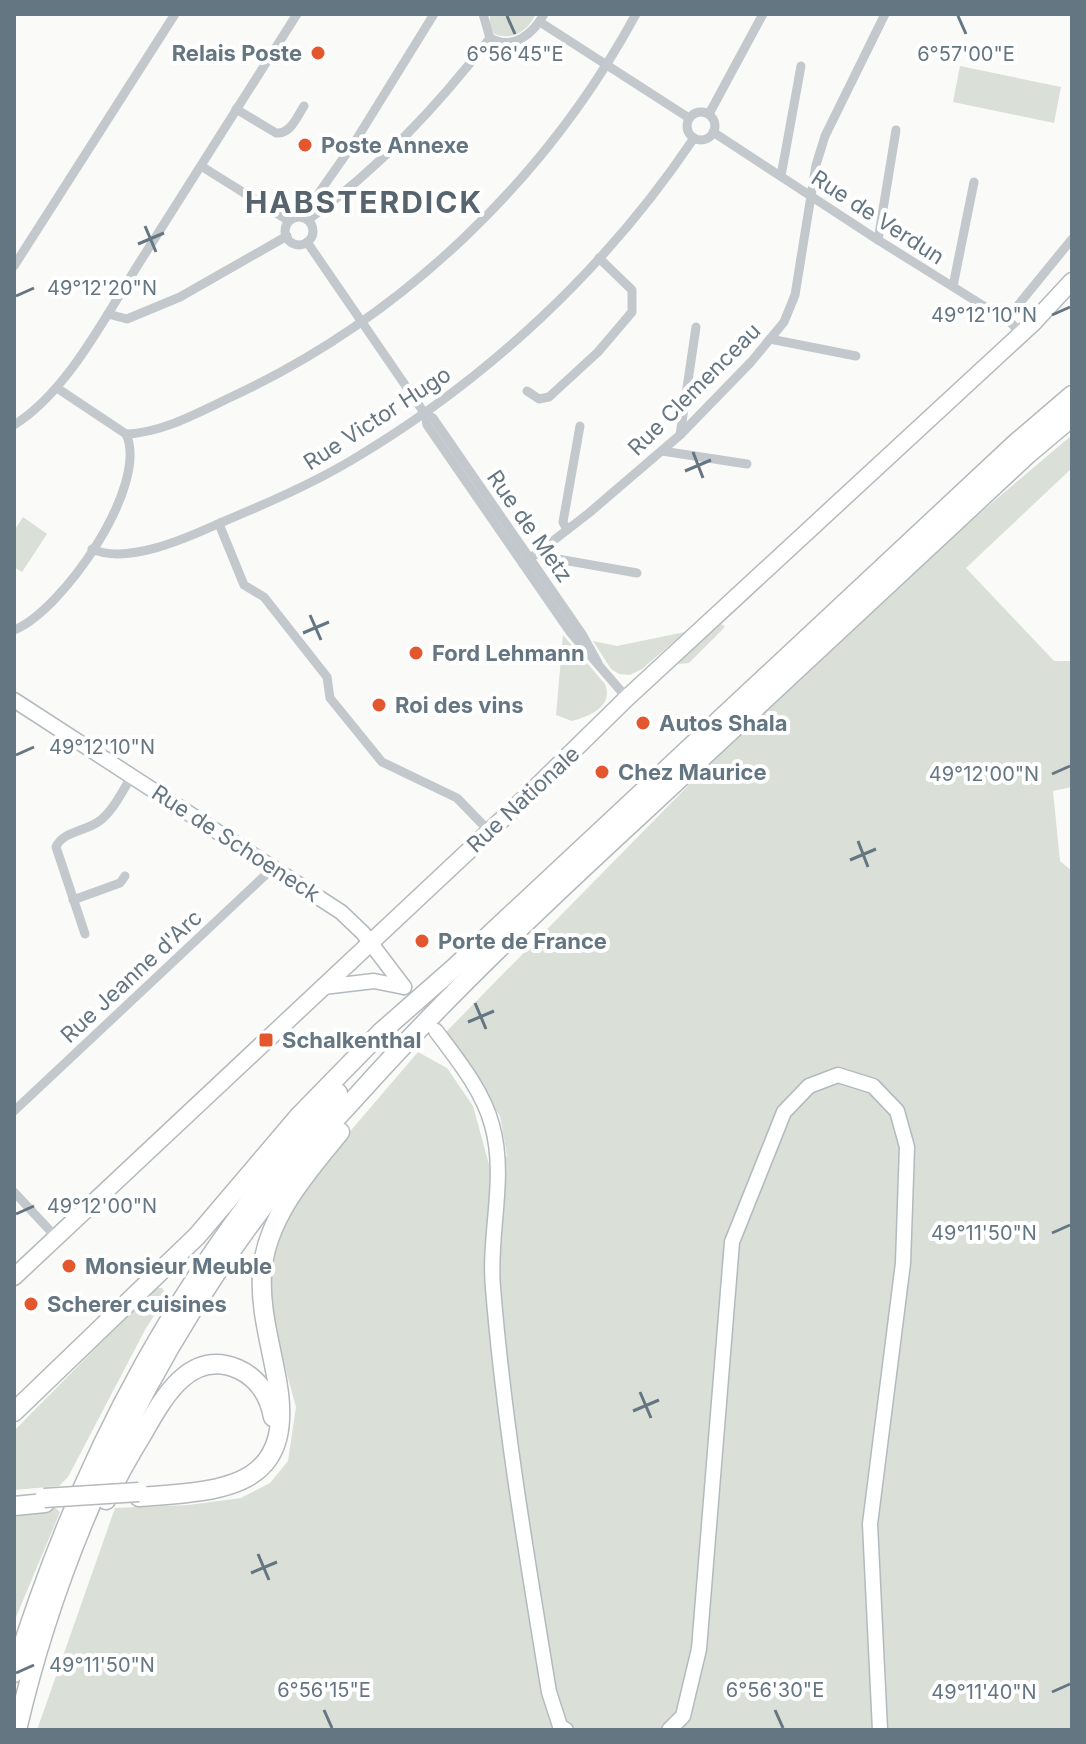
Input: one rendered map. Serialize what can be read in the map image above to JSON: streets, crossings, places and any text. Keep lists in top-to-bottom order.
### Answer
{
  "streets": {
    "main road": ["Rue Nationale", "Rue de Schoeneck"],
    "street": [
      "Rue de Verdun",
      "Rue Clemenceau",
      "Rue Victor Hugo",
      "Rue de Metz",
      "Rue Jeanne d'Arc"
    ]
  },
  "crossings": [
    ["Rue de Verdun", "Rue Clemenceau"],
    ["Rue de Verdun", "Rue Victor Hugo"],
    ["Rue de Verdun", "Rue Nationale"],
    ["Rue Clemenceau", "Rue de Metz"],
    ["Rue Victor Hugo", "Rue de Metz"],
    ["Rue de Metz", "Rue Nationale"],
    ["Rue Nationale", "Rue de Schoeneck"],
    ["Rue de Schoeneck", "Rue Jeanne d'Arc"]
  ],
  "districts": ["HABSTERDICK"],
  "places": {
    "other": [
      "Relais Poste",
      "Poste Annexe",
      "Ford Lehmann",
      "Roi des vins",
      "Autos Shala",
      "Chez Maurice",
      "Porte de France",
      "Monsieur Meuble",
      "Scherer cuisines"
    ],
    "transit": ["Schalkenthal"]
  },
  "coordinates": [
    "6°56'45\"E",
    "6°57'00\"E",
    "49°12'20\"N",
    "49°12'10\"N",
    "49°12'00\"N",
    "49°11'50\"N",
    "6°56'15\"E",
    "6°56'30\"E",
    "49°11'40\"N"
  ]
}
